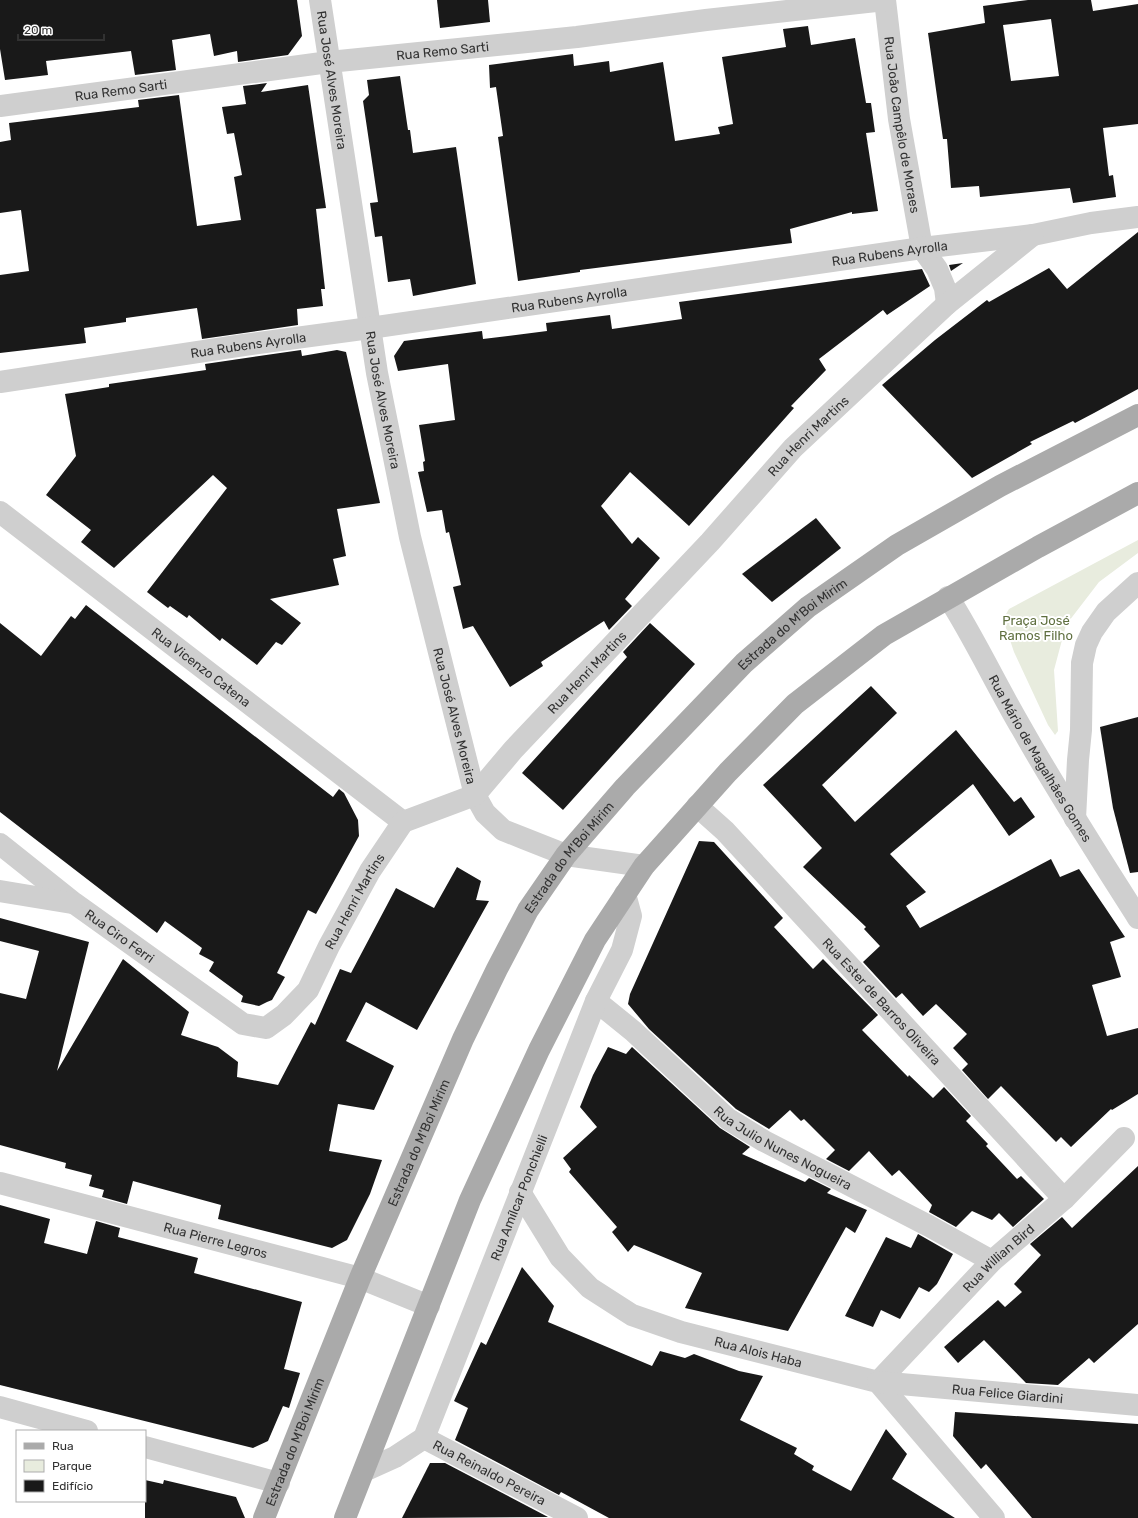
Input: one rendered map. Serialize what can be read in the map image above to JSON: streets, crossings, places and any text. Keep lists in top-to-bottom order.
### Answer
{
  "streets": {
    "main road": ["Estrada do M'Boi Mirim"],
    "street": [
      "Rua Remo Sarti",
      "Rua José Alves Moreira",
      "Rua João Campêlo de Moraes",
      "Rua Rubens Ayrolla",
      "Rua Henri Martins",
      "Rua Vicenzo Catena",
      "Rua Mário de Magalhães Gomes",
      "Rua Ciro Ferri",
      "Rua Ester de Barros Oliveira",
      "Rua Julio Nunes Nogueira",
      "Rua Amílcar Ponchielli",
      "Rua Pierre Legros",
      "Rua Willian Bird",
      "Rua Alois Haba",
      "Rua Felice Giardini",
      "Rua Reinaldo Pereira"
    ]
  },
  "crossings": [
    ["Rua Remo Sarti", "Rua José Alves Moreira"],
    ["Rua Remo Sarti", "Rua João Campêlo de Moraes"],
    ["Rua José Alves Moreira", "Rua Rubens Ayrolla"],
    ["Rua José Alves Moreira", "Rua Henri Martins"],
    ["Rua João Campêlo de Moraes", "Rua Rubens Ayrolla"],
    ["Rua Rubens Ayrolla", "Rua Henri Martins"],
    ["Rua Henri Martins", "Rua Vicenzo Catena"],
    ["Rua Henri Martins", "Rua Ciro Ferri"],
    ["Estrada do M'Boi Mirim", "Rua Pierre Legros"],
    ["Rua Ester de Barros Oliveira", "Rua Willian Bird"],
    ["Rua Julio Nunes Nogueira", "Rua Amílcar Ponchielli"],
    ["Rua Julio Nunes Nogueira", "Rua Willian Bird"],
    ["Rua Amílcar Ponchielli", "Rua Alois Haba"],
    ["Rua Amílcar Ponchielli", "Rua Reinaldo Pereira"],
    ["Rua Willian Bird", "Rua Alois Haba"],
    ["Rua Willian Bird", "Rua Felice Giardini"],
    ["Rua Alois Haba", "Rua Felice Giardini"]
  ],
  "parks": ["Praça José Ramos Filho"],
  "legend": ["Rua", "Parque", "Edifício"],
  "scale_bar": "20 m"
}
